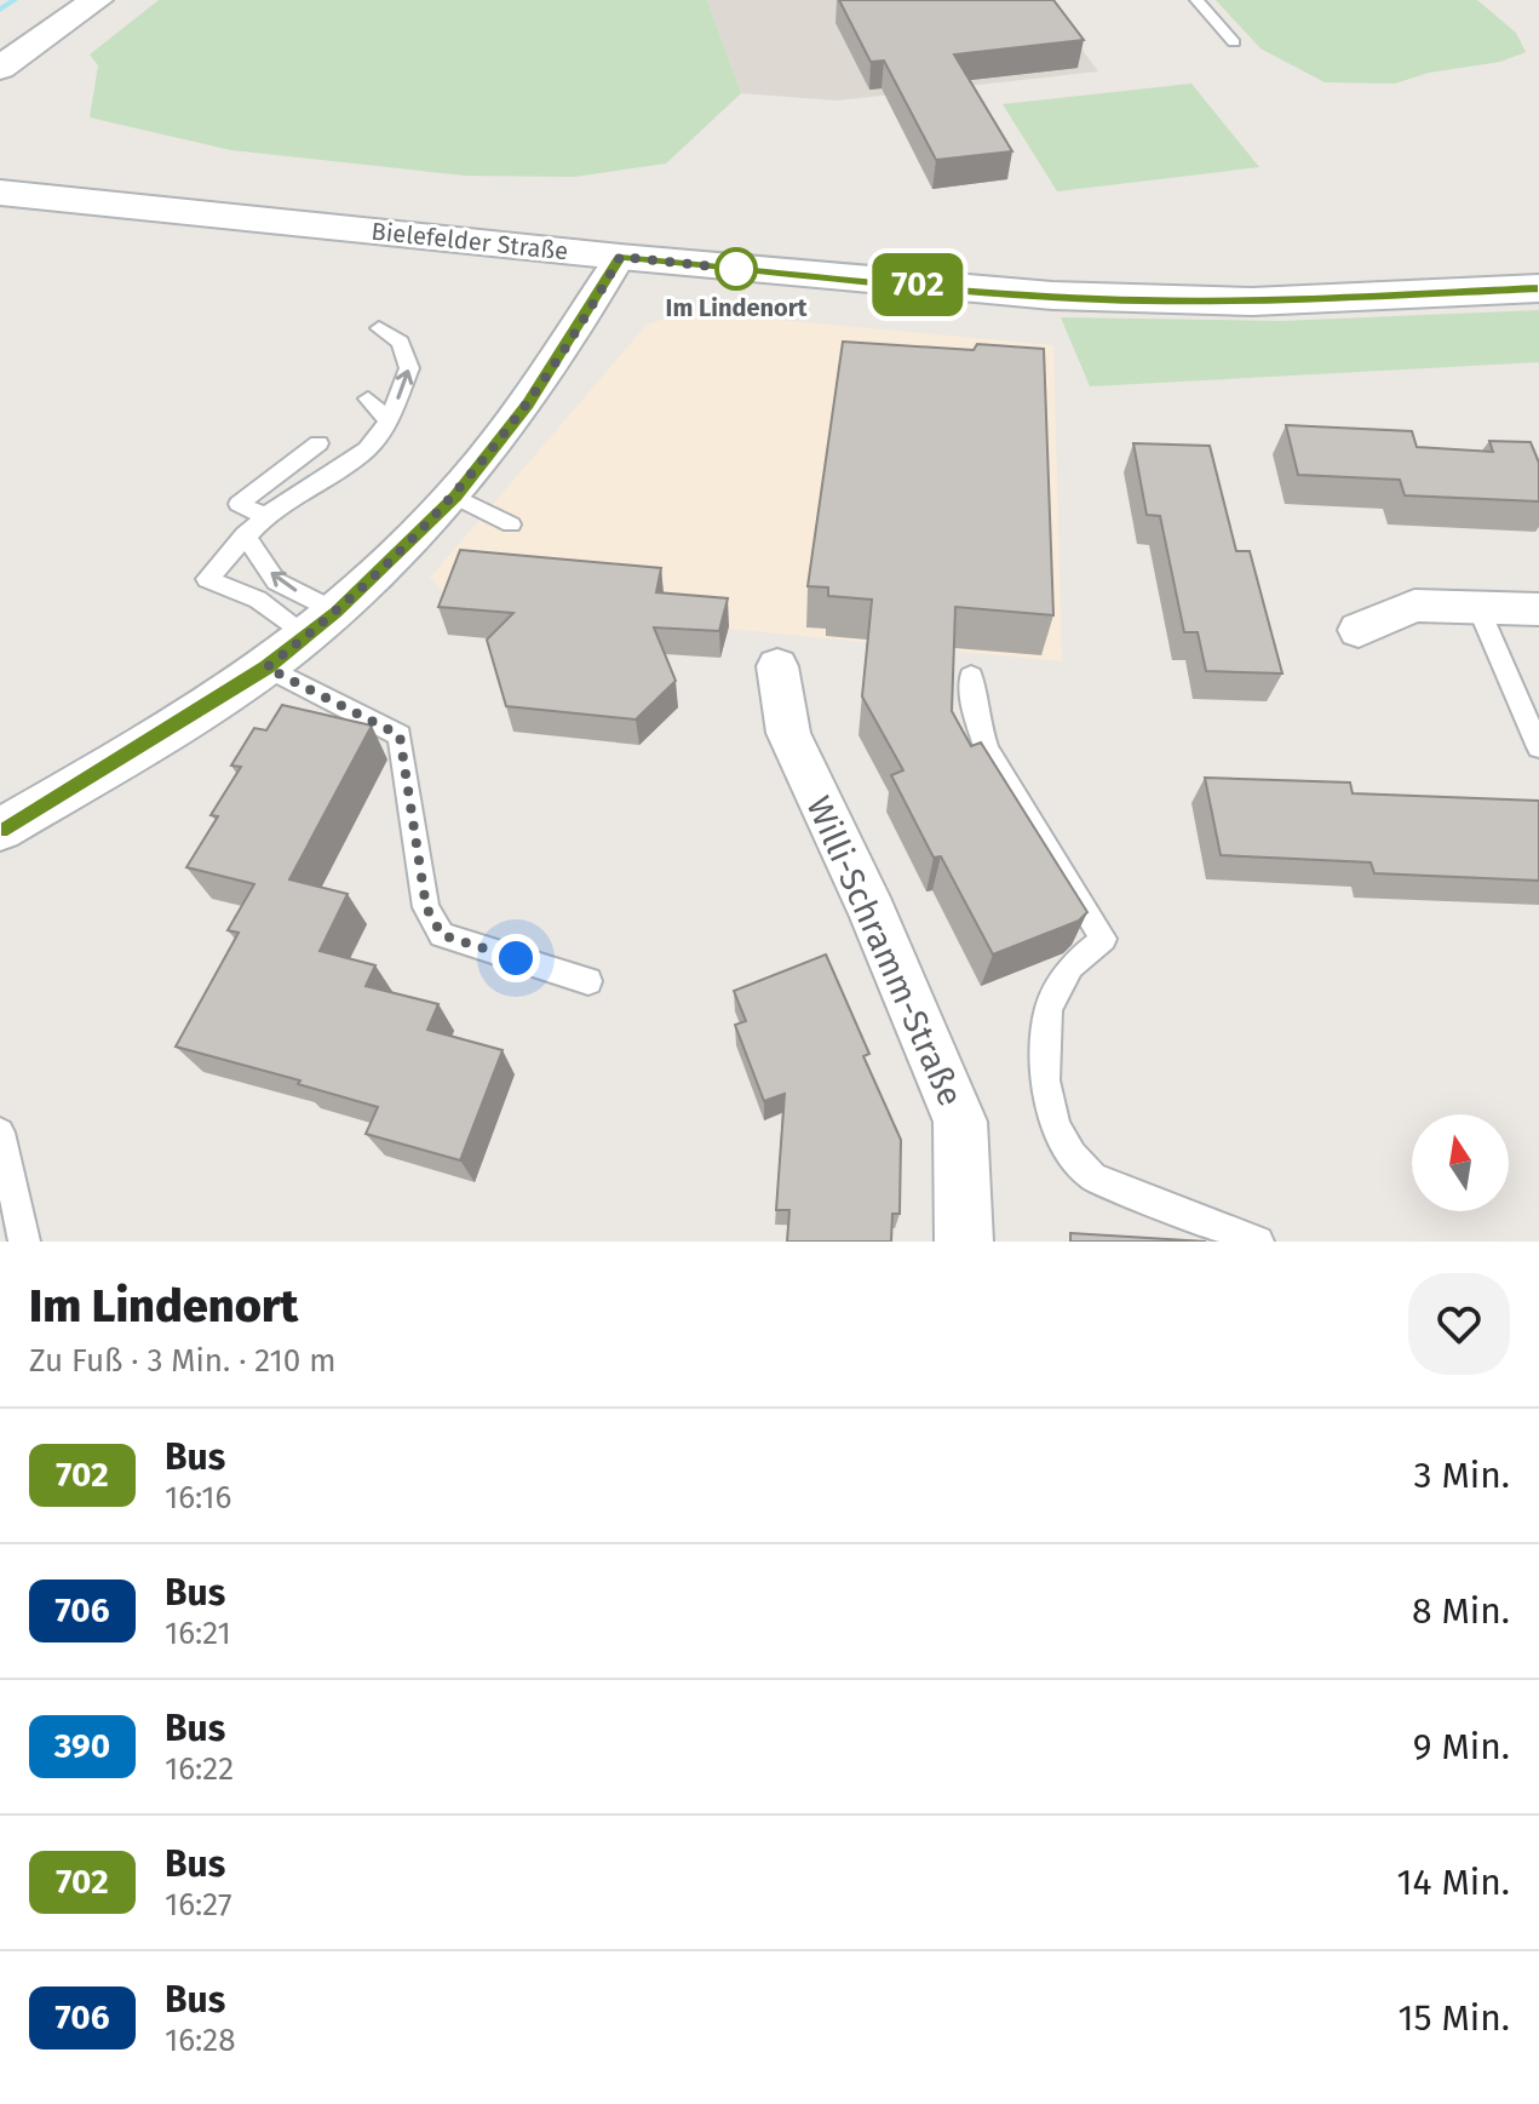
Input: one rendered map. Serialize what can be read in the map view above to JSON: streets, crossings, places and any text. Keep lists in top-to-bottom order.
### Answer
{
  "streets": {
    "main road": ["Bielefelder Straße"],
    "street": ["Willi-Schramm-Straße"]
  },
  "places": ["Im Lindenort"],
  "lines": ["bus line 702"],
  "north": "top",
  "page": {
    "on_map": "702",
    "heading": ["Im Lindenort", "Zu Fuß · 3 Min. · 210 m"],
    "list": [
      {
        "mark": "702",
        "name": "Bus",
        "note": "16:16",
        "value": "3 Min."
      },
      {
        "mark": "706",
        "name": "Bus",
        "note": "16:21",
        "value": "8 Min."
      },
      {
        "mark": "390",
        "name": "Bus",
        "note": "16:22",
        "value": "9 Min."
      },
      {
        "mark": "702",
        "name": "Bus",
        "note": "16:27",
        "value": "14 Min."
      },
      {
        "mark": "706",
        "name": "Bus",
        "note": "16:28",
        "value": "15 Min."
      }
    ]
  }
}
